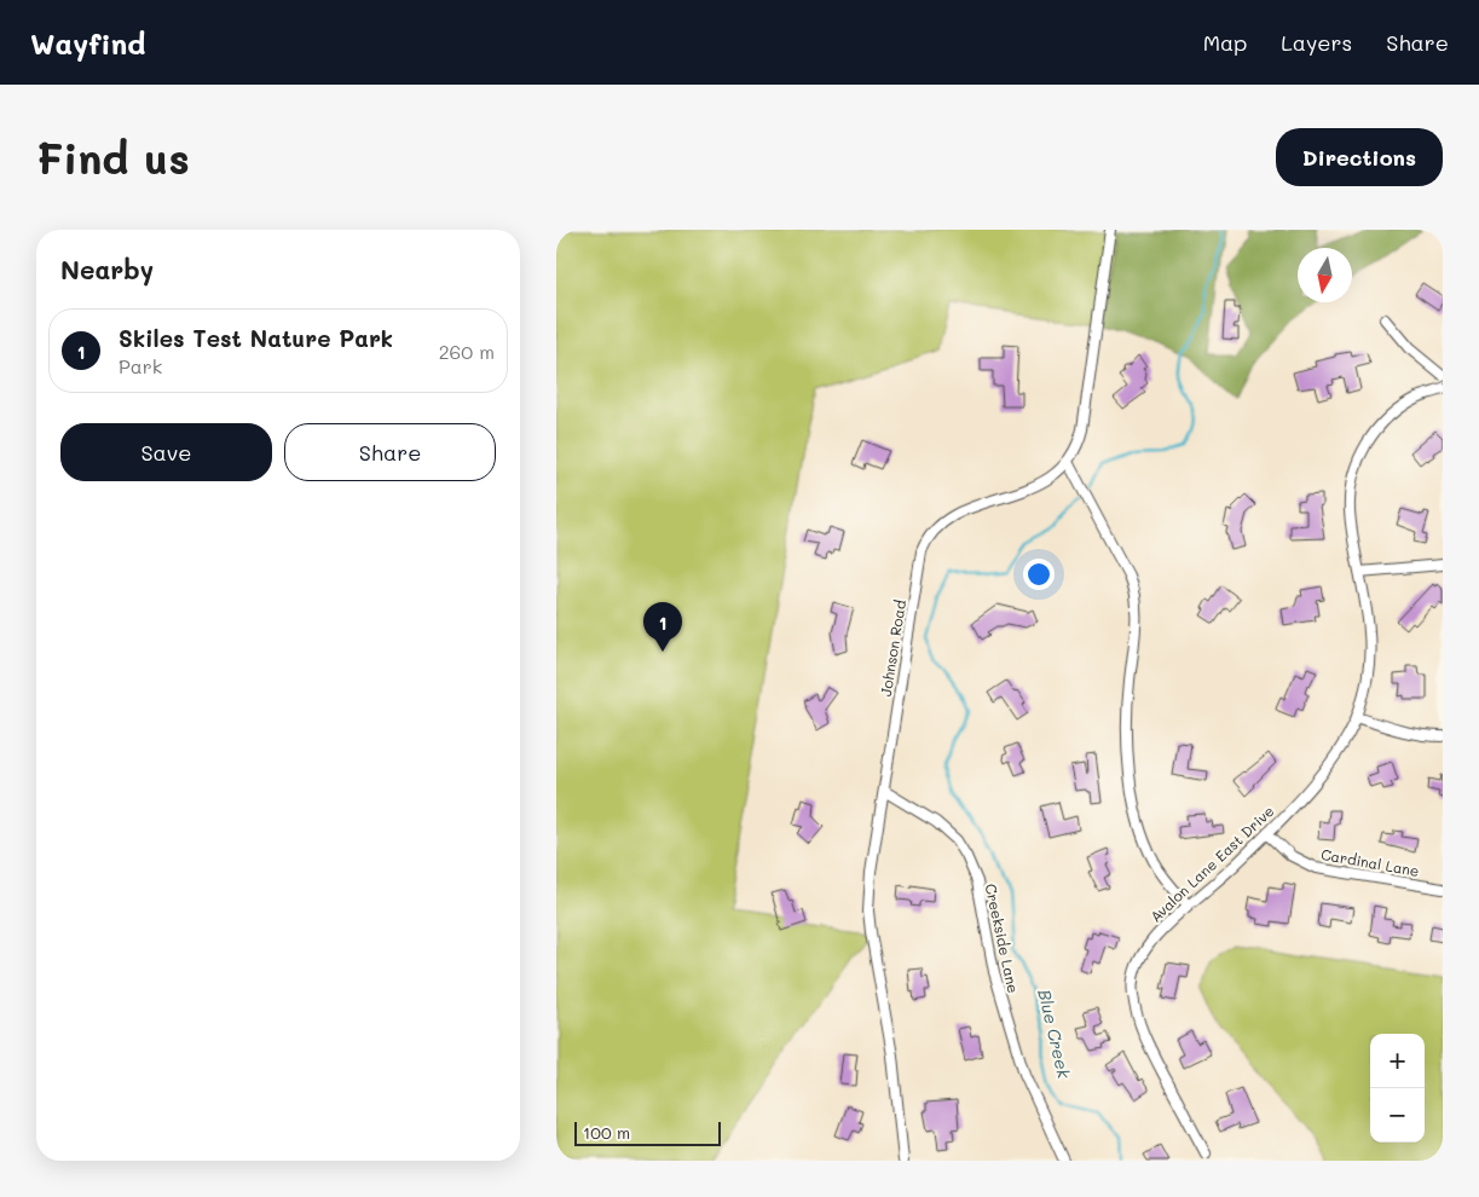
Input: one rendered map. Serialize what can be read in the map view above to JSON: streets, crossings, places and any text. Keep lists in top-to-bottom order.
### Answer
{
  "streets": {
    "street": [
      "Johnson Road",
      "Cardinal Lane",
      "Avalon Lane East Drive",
      "Creekside Lane"
    ]
  },
  "crossings": [
    ["Johnson Road", "Creekside Lane"],
    ["Cardinal Lane", "Avalon Lane East Drive"]
  ],
  "water": ["Blue Creek"],
  "scale_bar": "100 m",
  "north": "bottom",
  "page": {
    "header": "Wayfind",
    "nav": ["Map", "Layers", "Share"],
    "buttons": [
      "Directions",
      ["Save", "Share"]
    ],
    "title": "Find us",
    "heading": "Nearby",
    "list": [
      {
        "mark": "1",
        "name": "Skiles Test Nature Park",
        "note": "Park",
        "value": "260 m"
      }
    ],
    "pins": "1",
    "map_buttons": ["+", "−"],
    "scale": "100 m"
  }
}
